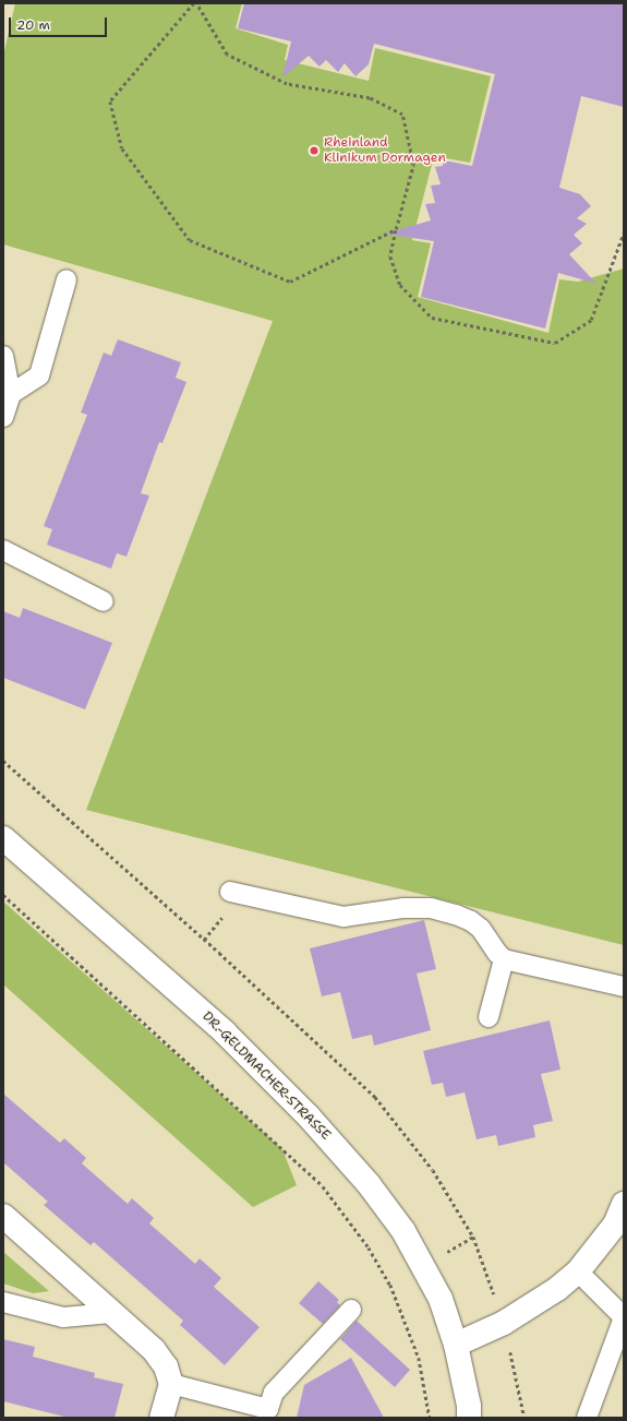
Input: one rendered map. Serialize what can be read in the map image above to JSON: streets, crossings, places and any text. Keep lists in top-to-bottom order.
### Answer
{
  "streets": {
    "street": ["DR.-GELDMACHER-STRASSE"]
  },
  "places": ["Rheinland Klinikum Dormagen"],
  "scale_bar": "20 m"
}
